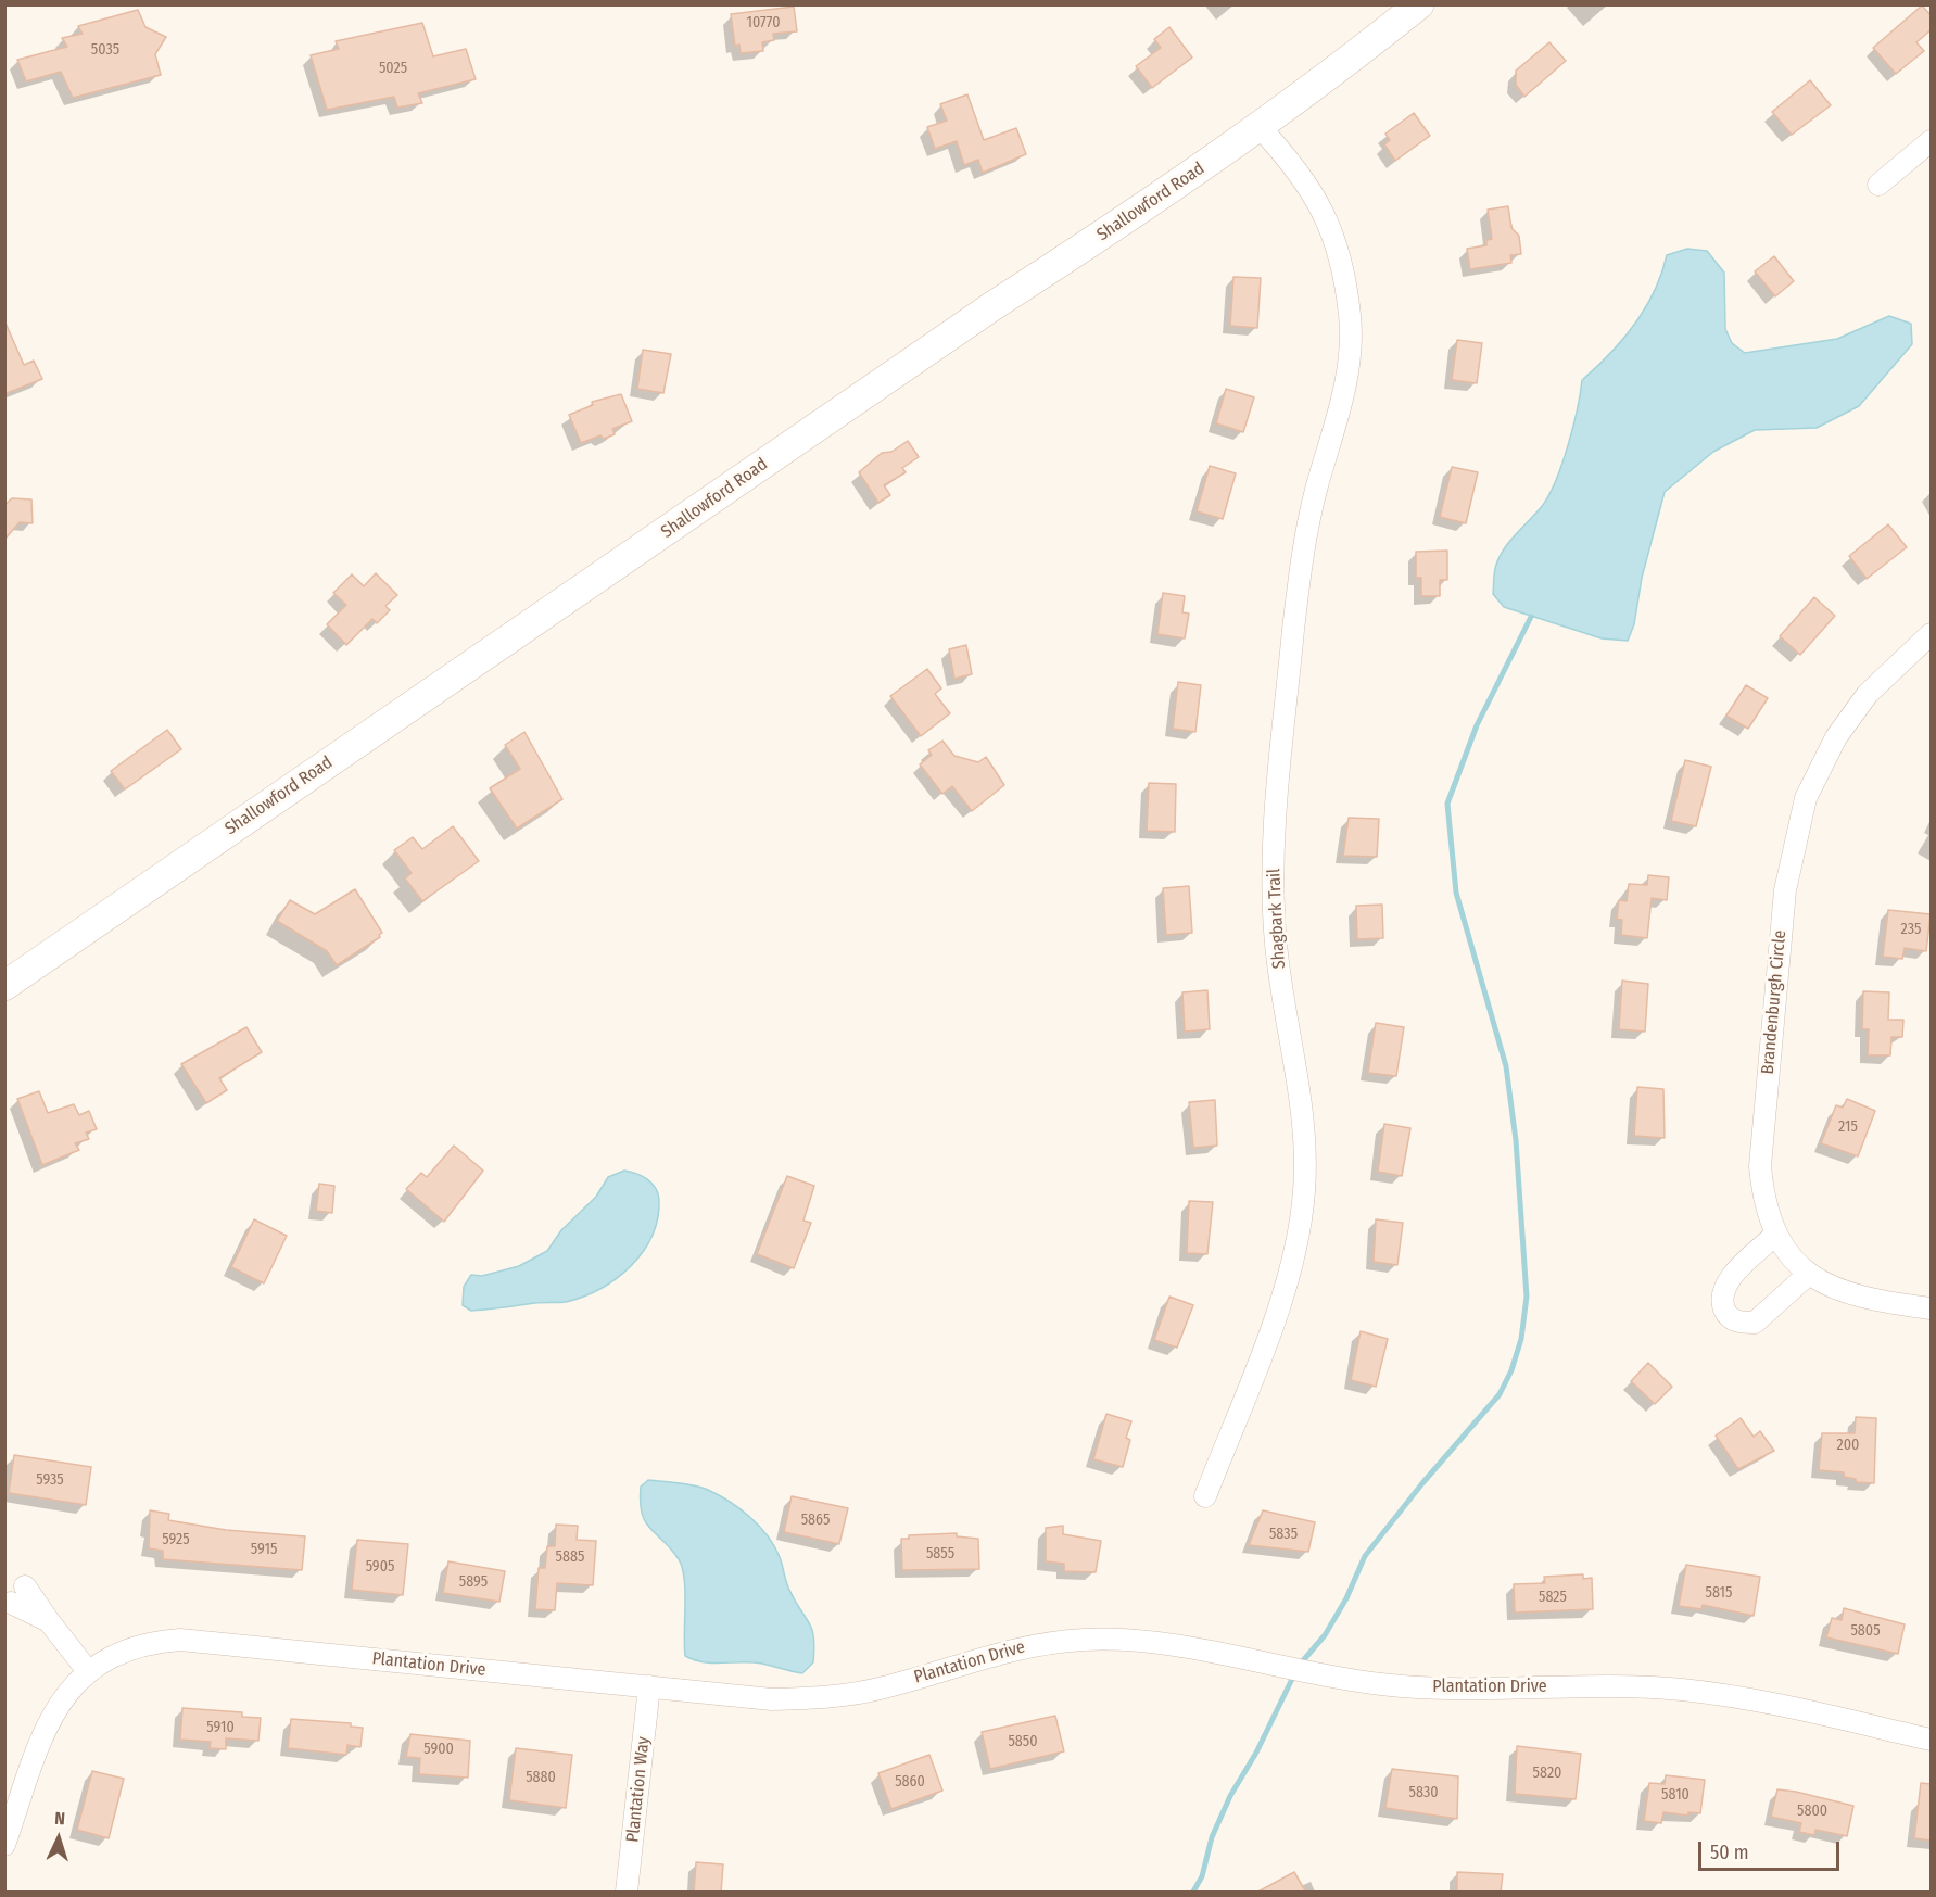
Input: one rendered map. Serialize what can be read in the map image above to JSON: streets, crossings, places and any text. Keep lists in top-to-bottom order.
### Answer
{
  "streets": {
    "street": [
      "Shallowford Road",
      "Shagbark Trail",
      "Brandenburgh Circle",
      "Plantation Drive",
      "Plantation Way"
    ]
  },
  "crossings": [
    ["Shallowford Road", "Shagbark Trail"],
    ["Plantation Drive", "Plantation Way"]
  ],
  "house_numbers": [
    "10770",
    "5035",
    "5025",
    "235",
    "215",
    "200",
    "5935",
    "5865",
    "5835",
    "5925",
    "5915",
    "5855",
    "5885",
    "5905",
    "5895",
    "5815",
    "5825",
    "5805",
    "5910",
    "5850",
    "5900",
    "5820",
    "5880",
    "5860",
    "5830",
    "5810",
    "5800"
  ],
  "scale_bar": "50 m",
  "north": "top"
}
